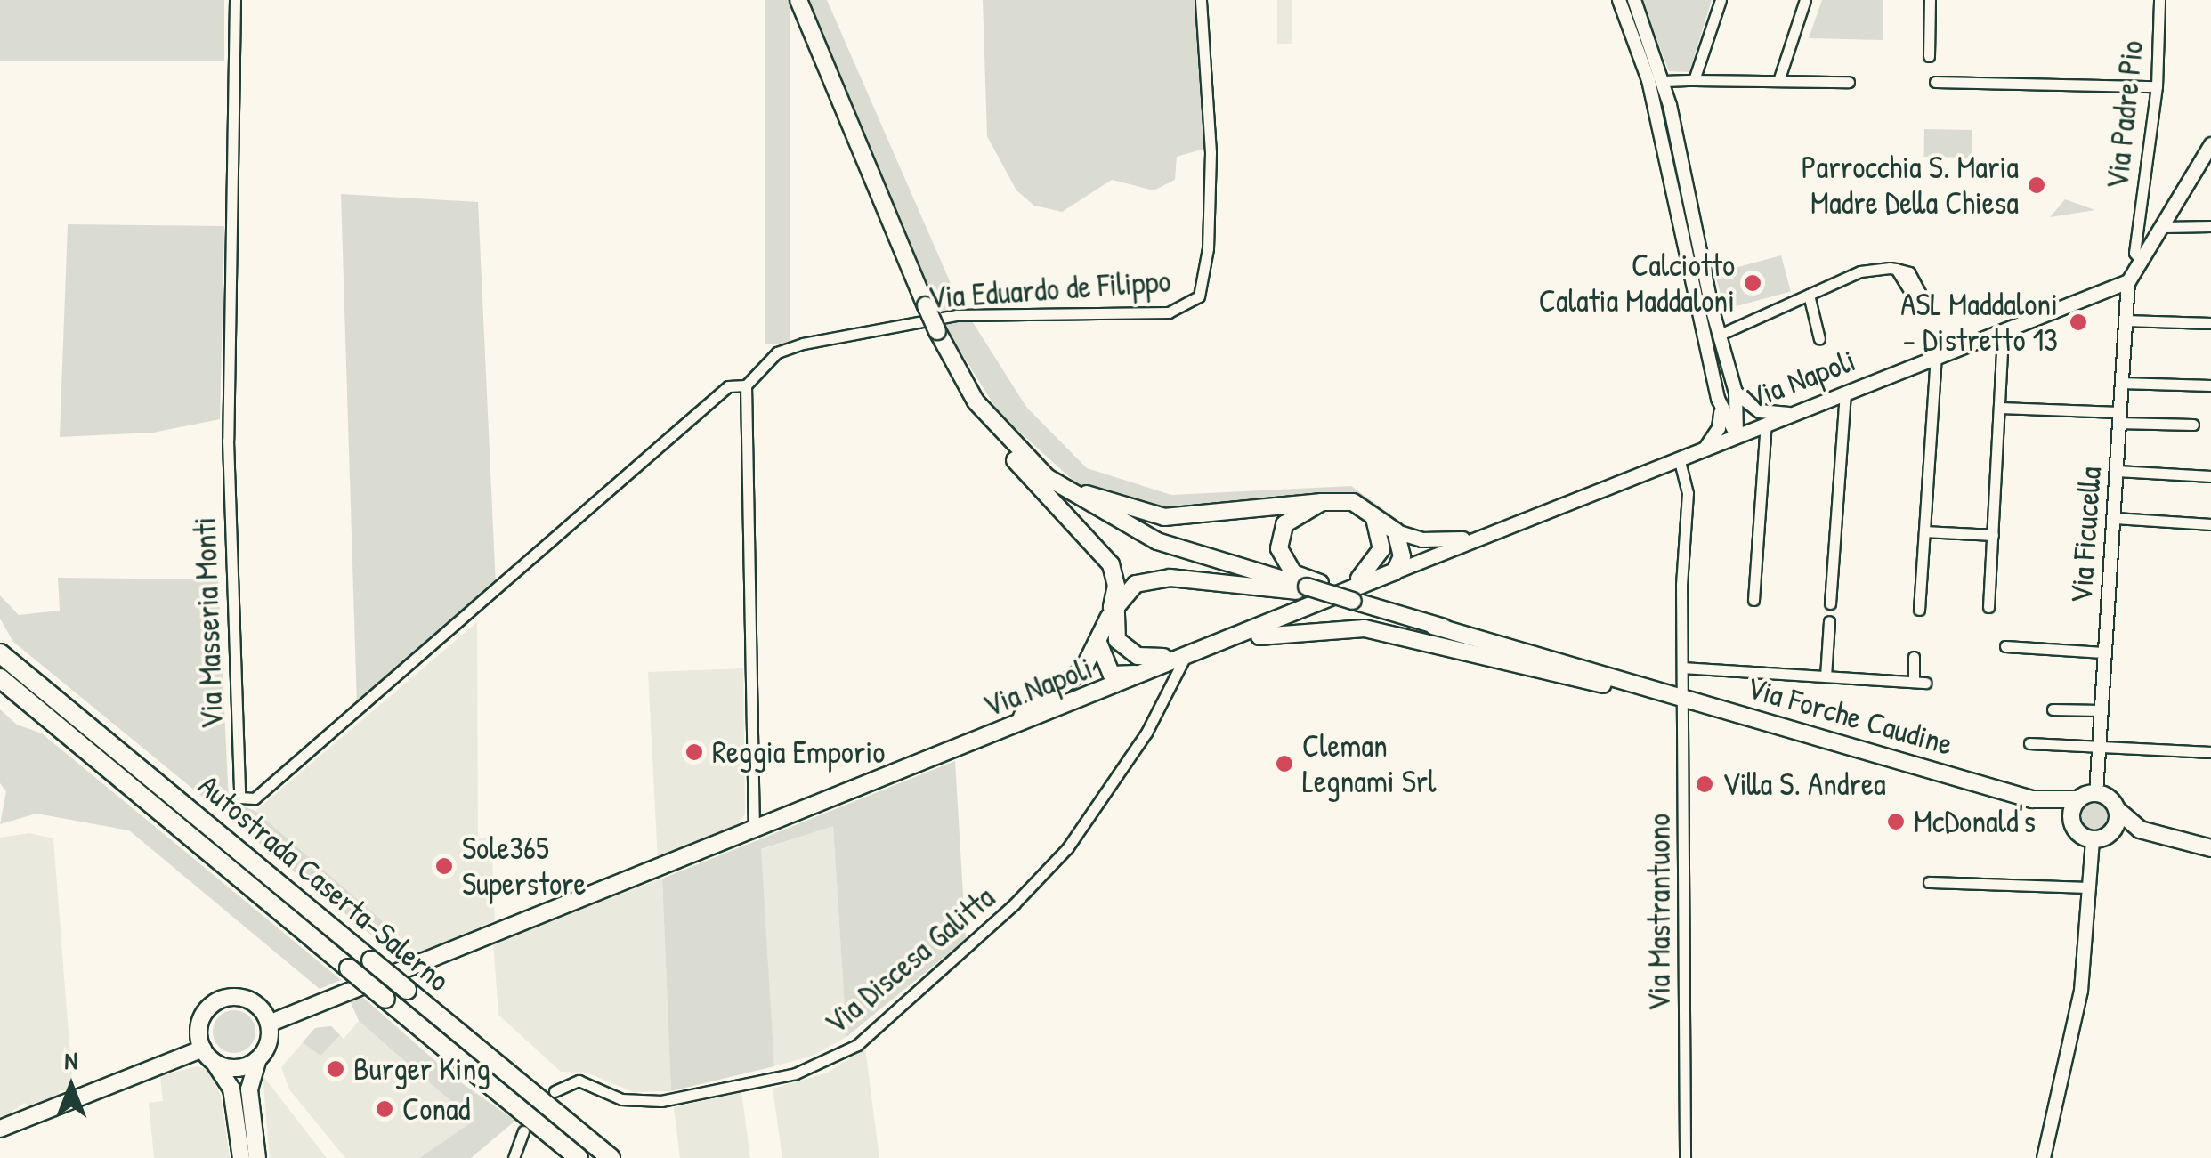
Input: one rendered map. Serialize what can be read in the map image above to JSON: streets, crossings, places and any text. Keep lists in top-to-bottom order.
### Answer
{
  "streets": {
    "highway": ["Autostrada Caserta-Salerno"],
    "main road": ["Via Napoli", "Via Forche Caudine"],
    "street": [
      "Via Padre Pio",
      "Via Eduardo de Filippo",
      "Via Ficucella",
      "Via Masseria Monti",
      "Via Mastrantuono",
      "Via Discesa Galitta"
    ]
  },
  "crossings": [
    ["Via Eduardo de Filippo", "Via Masseria Monti"],
    ["Via Napoli", "Via Ficucella"],
    ["Via Napoli", "Via Mastrantuono"],
    ["Via Napoli", "Via Discesa Galitta"],
    ["Via Ficucella", "Via Forche Caudine"],
    ["Via Forche Caudine", "Via Mastrantuono"]
  ],
  "places": [
    "Parrocchia S. Maria Madre Della Chiesa",
    "Calciotto Calatia Maddaloni",
    "ASL Maddaloni - Distretto 13",
    "Reggia Emporio",
    "Cleman Legnami Srl",
    "Villa S. Andrea",
    "McDonald's",
    "Sole365 Superstore",
    "Burger King",
    "Conad"
  ],
  "north": "top"
}
